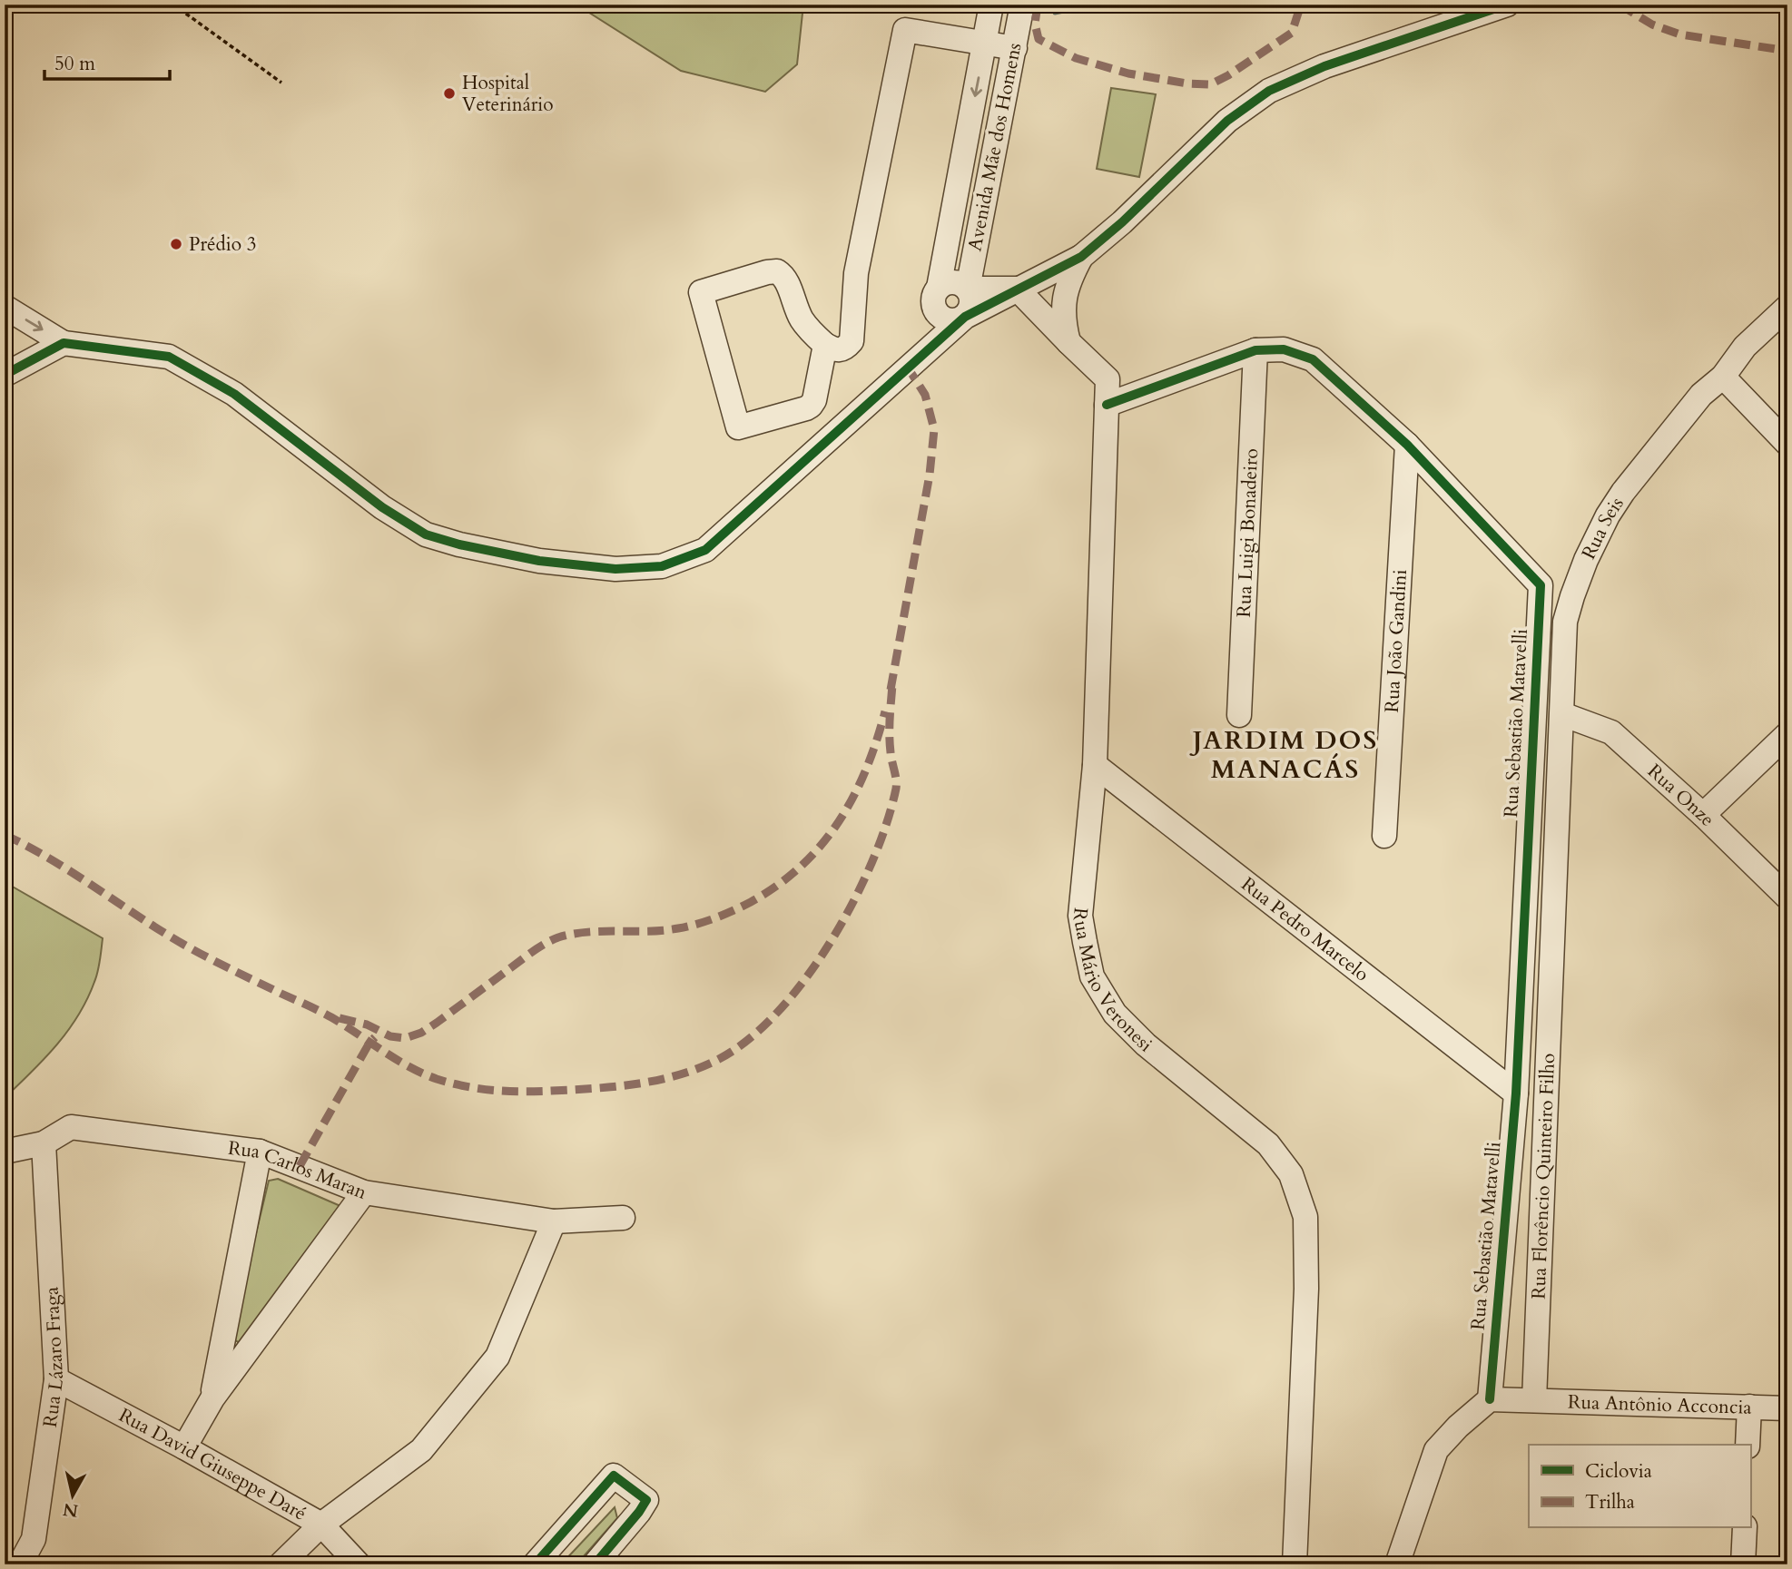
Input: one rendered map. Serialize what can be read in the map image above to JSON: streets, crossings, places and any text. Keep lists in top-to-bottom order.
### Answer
{
  "streets": {
    "street": [
      "Avenida Mãe dos Homens",
      "Rua Seis",
      "Rua Luigi Bonadeiro",
      "Rua João Gandini",
      "Rua Sebastião Matavelli",
      "Rua Onze",
      "Rua Pedro Marcelo",
      "Rua Mário Veronesi",
      "Rua Carlos Maran",
      "Rua Florêncio Quinteiro Filho",
      "Rua Lázaro Fraga",
      "Rua Antônio Acconcia",
      "Rua David Giuseppe Daré"
    ]
  },
  "crossings": [
    ["Rua Seis", "Rua Onze"],
    ["Rua Seis", "Rua Florêncio Quinteiro Filho"],
    ["Rua Luigi Bonadeiro", "Rua Sebastião Matavelli"],
    ["Rua João Gandini", "Rua Sebastião Matavelli"],
    ["Rua Sebastião Matavelli", "Rua Pedro Marcelo"],
    ["Rua Sebastião Matavelli", "Rua Mário Veronesi"],
    ["Rua Onze", "Rua Florêncio Quinteiro Filho"],
    ["Rua Pedro Marcelo", "Rua Mário Veronesi"],
    ["Rua Carlos Maran", "Rua Lázaro Fraga"],
    ["Rua Florêncio Quinteiro Filho", "Rua Antônio Acconcia"],
    ["Rua Lázaro Fraga", "Rua David Giuseppe Daré"]
  ],
  "districts": ["JARDIM DOS MANACÁS"],
  "places": ["Hospital Veterinário", "Prédio 3"],
  "legend": ["Ciclovia", "Trilha"],
  "scale_bar": "50 m",
  "north": "bottom"
}
